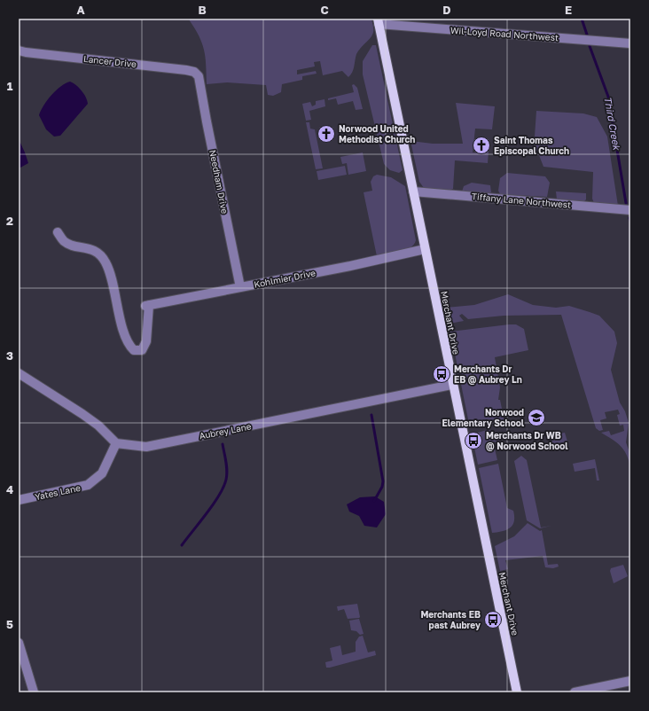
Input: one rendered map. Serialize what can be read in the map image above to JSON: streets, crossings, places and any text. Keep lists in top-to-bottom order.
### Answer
{
  "streets": {
    "main road": ["Merchant Drive"],
    "street": [
      "Wil-Loyd Road Northwest",
      "Lancer Drive",
      "Needham Drive",
      "Tiffany Lane Northwest",
      "Kohlmier Drive",
      "Aubrey Lane",
      "Yates Lane"
    ]
  },
  "crossings": [
    ["Wil-Loyd Road Northwest", "Merchant Drive"],
    ["Lancer Drive", "Needham Drive"],
    ["Needham Drive", "Kohlmier Drive"],
    ["Tiffany Lane Northwest", "Merchant Drive"],
    ["Kohlmier Drive", "Merchant Drive"],
    ["Merchant Drive", "Aubrey Lane"],
    ["Aubrey Lane", "Yates Lane"]
  ],
  "water": ["Third Creek"],
  "places": {
    "church": ["Norwood United Methodist Church", "Saint Thomas Episcopal Church"],
    "bus stop": ["Merchants Dr EB @ Aubrey Ln", "Merchants Dr WB @ Norwood School", "Merchants EB past Aubrey"],
    "school or university": ["Norwood Elementary School"]
  },
  "grid": {
    "columns": [
      "A",
      "B",
      "C",
      "D",
      "E"
    ],
    "rows": [
      "1",
      "2",
      "3",
      "4",
      "5"
    ]
  }
}
